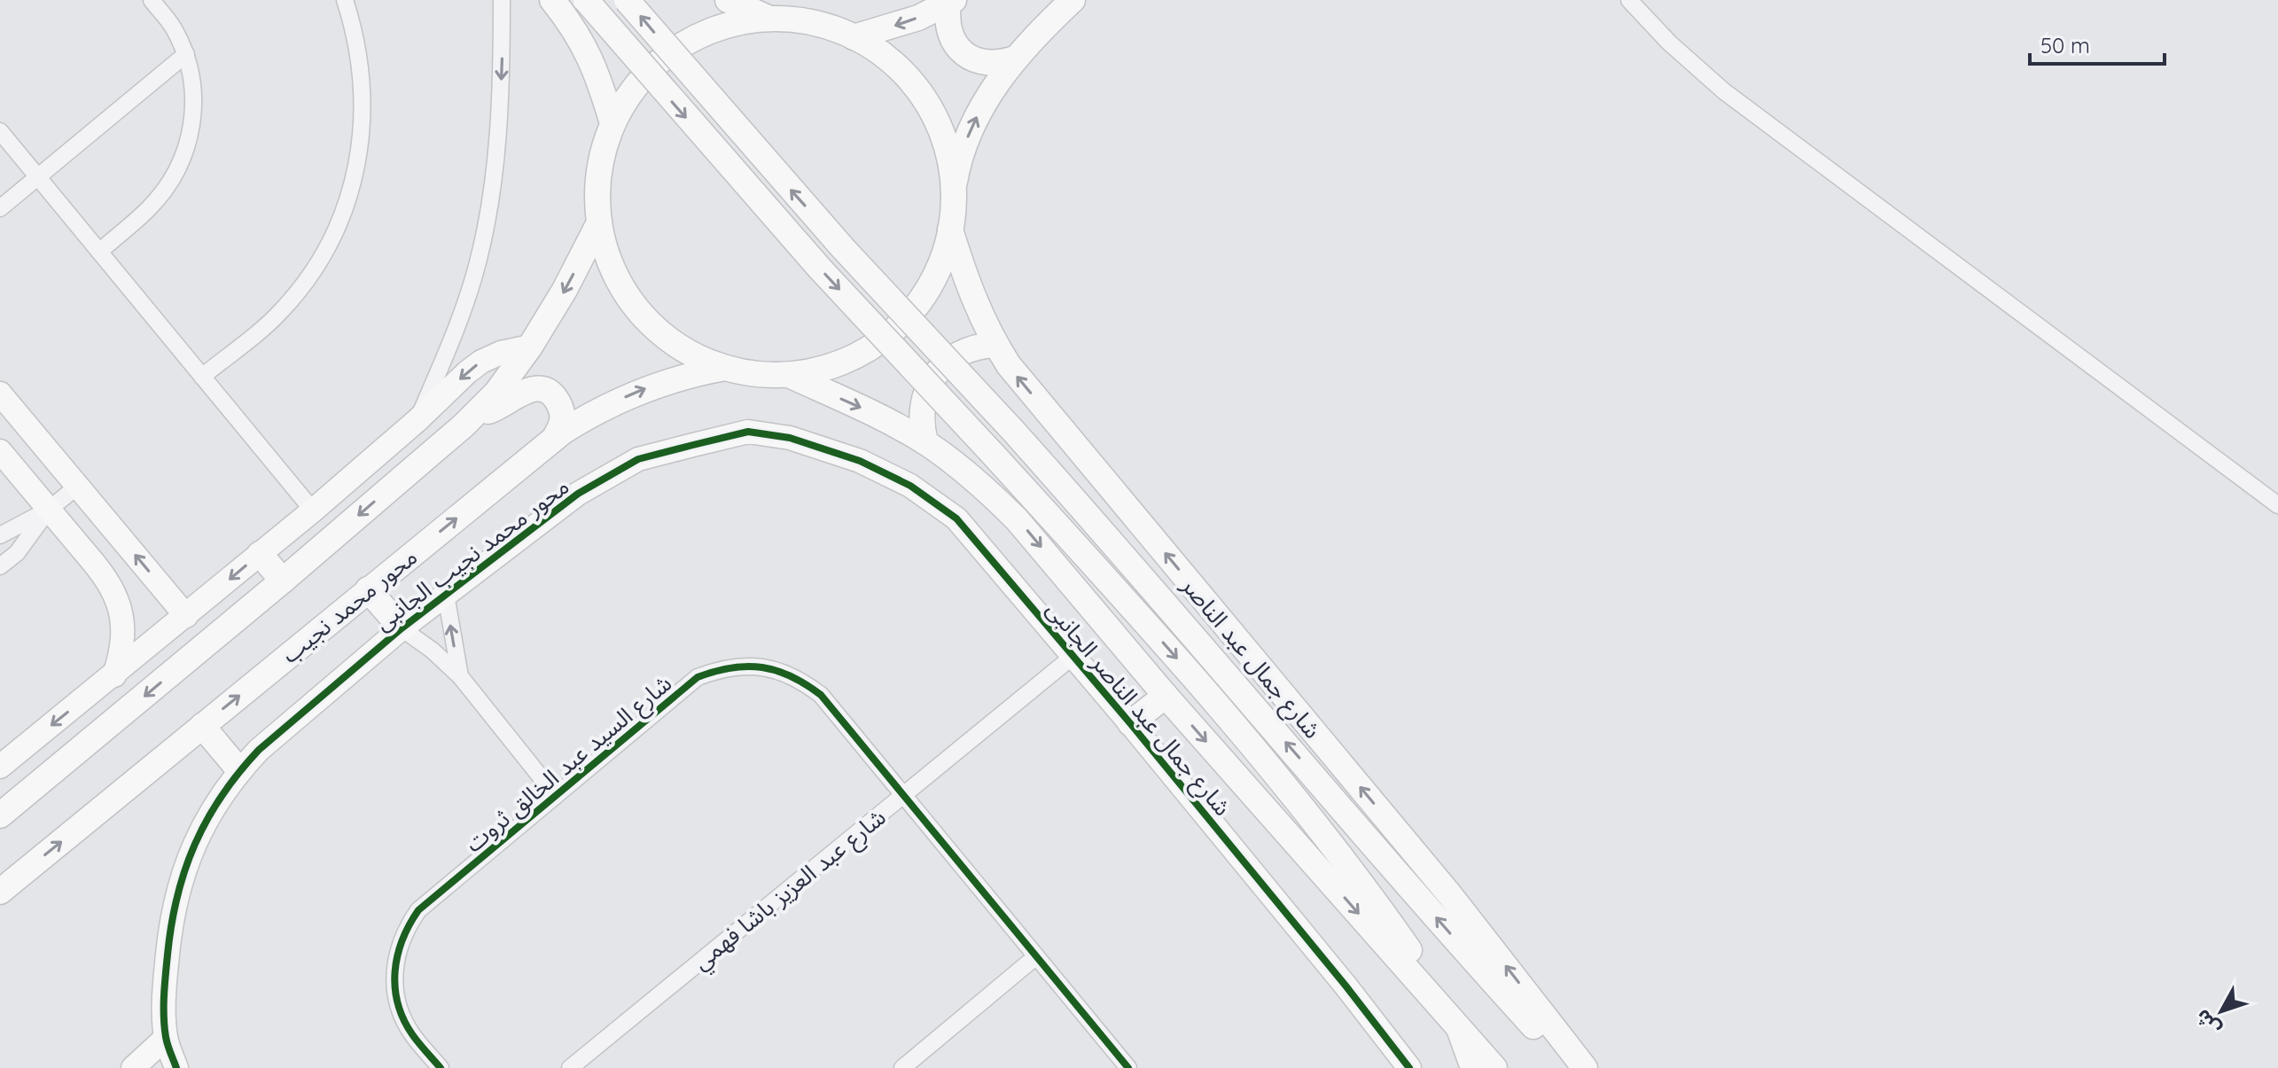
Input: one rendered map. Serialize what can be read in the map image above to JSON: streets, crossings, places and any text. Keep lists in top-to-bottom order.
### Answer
{
  "streets": {
    "main road": ["محور محمد نجيب", "شارع جمال عبد الناصر"],
    "street": [
      "محور محمد نجيب الجانبى",
      "شارع جمال عبد الناصر الجانبى",
      "شارع السيد عبد الخالق ثروت",
      "شارع عبد العزيز باشا فهمي"
    ]
  },
  "crossings": [
    ["محور محمد نجيب الجانبى", "شارع جمال عبد الناصر الجانبى"],
    ["شارع جمال عبد الناصر الجانبى", "شارع عبد العزيز باشا فهمي"],
    ["شارع السيد عبد الخالق ثروت", "شارع عبد العزيز باشا فهمي"]
  ],
  "scale_bar": "50 m",
  "north": "bottom left"
}
